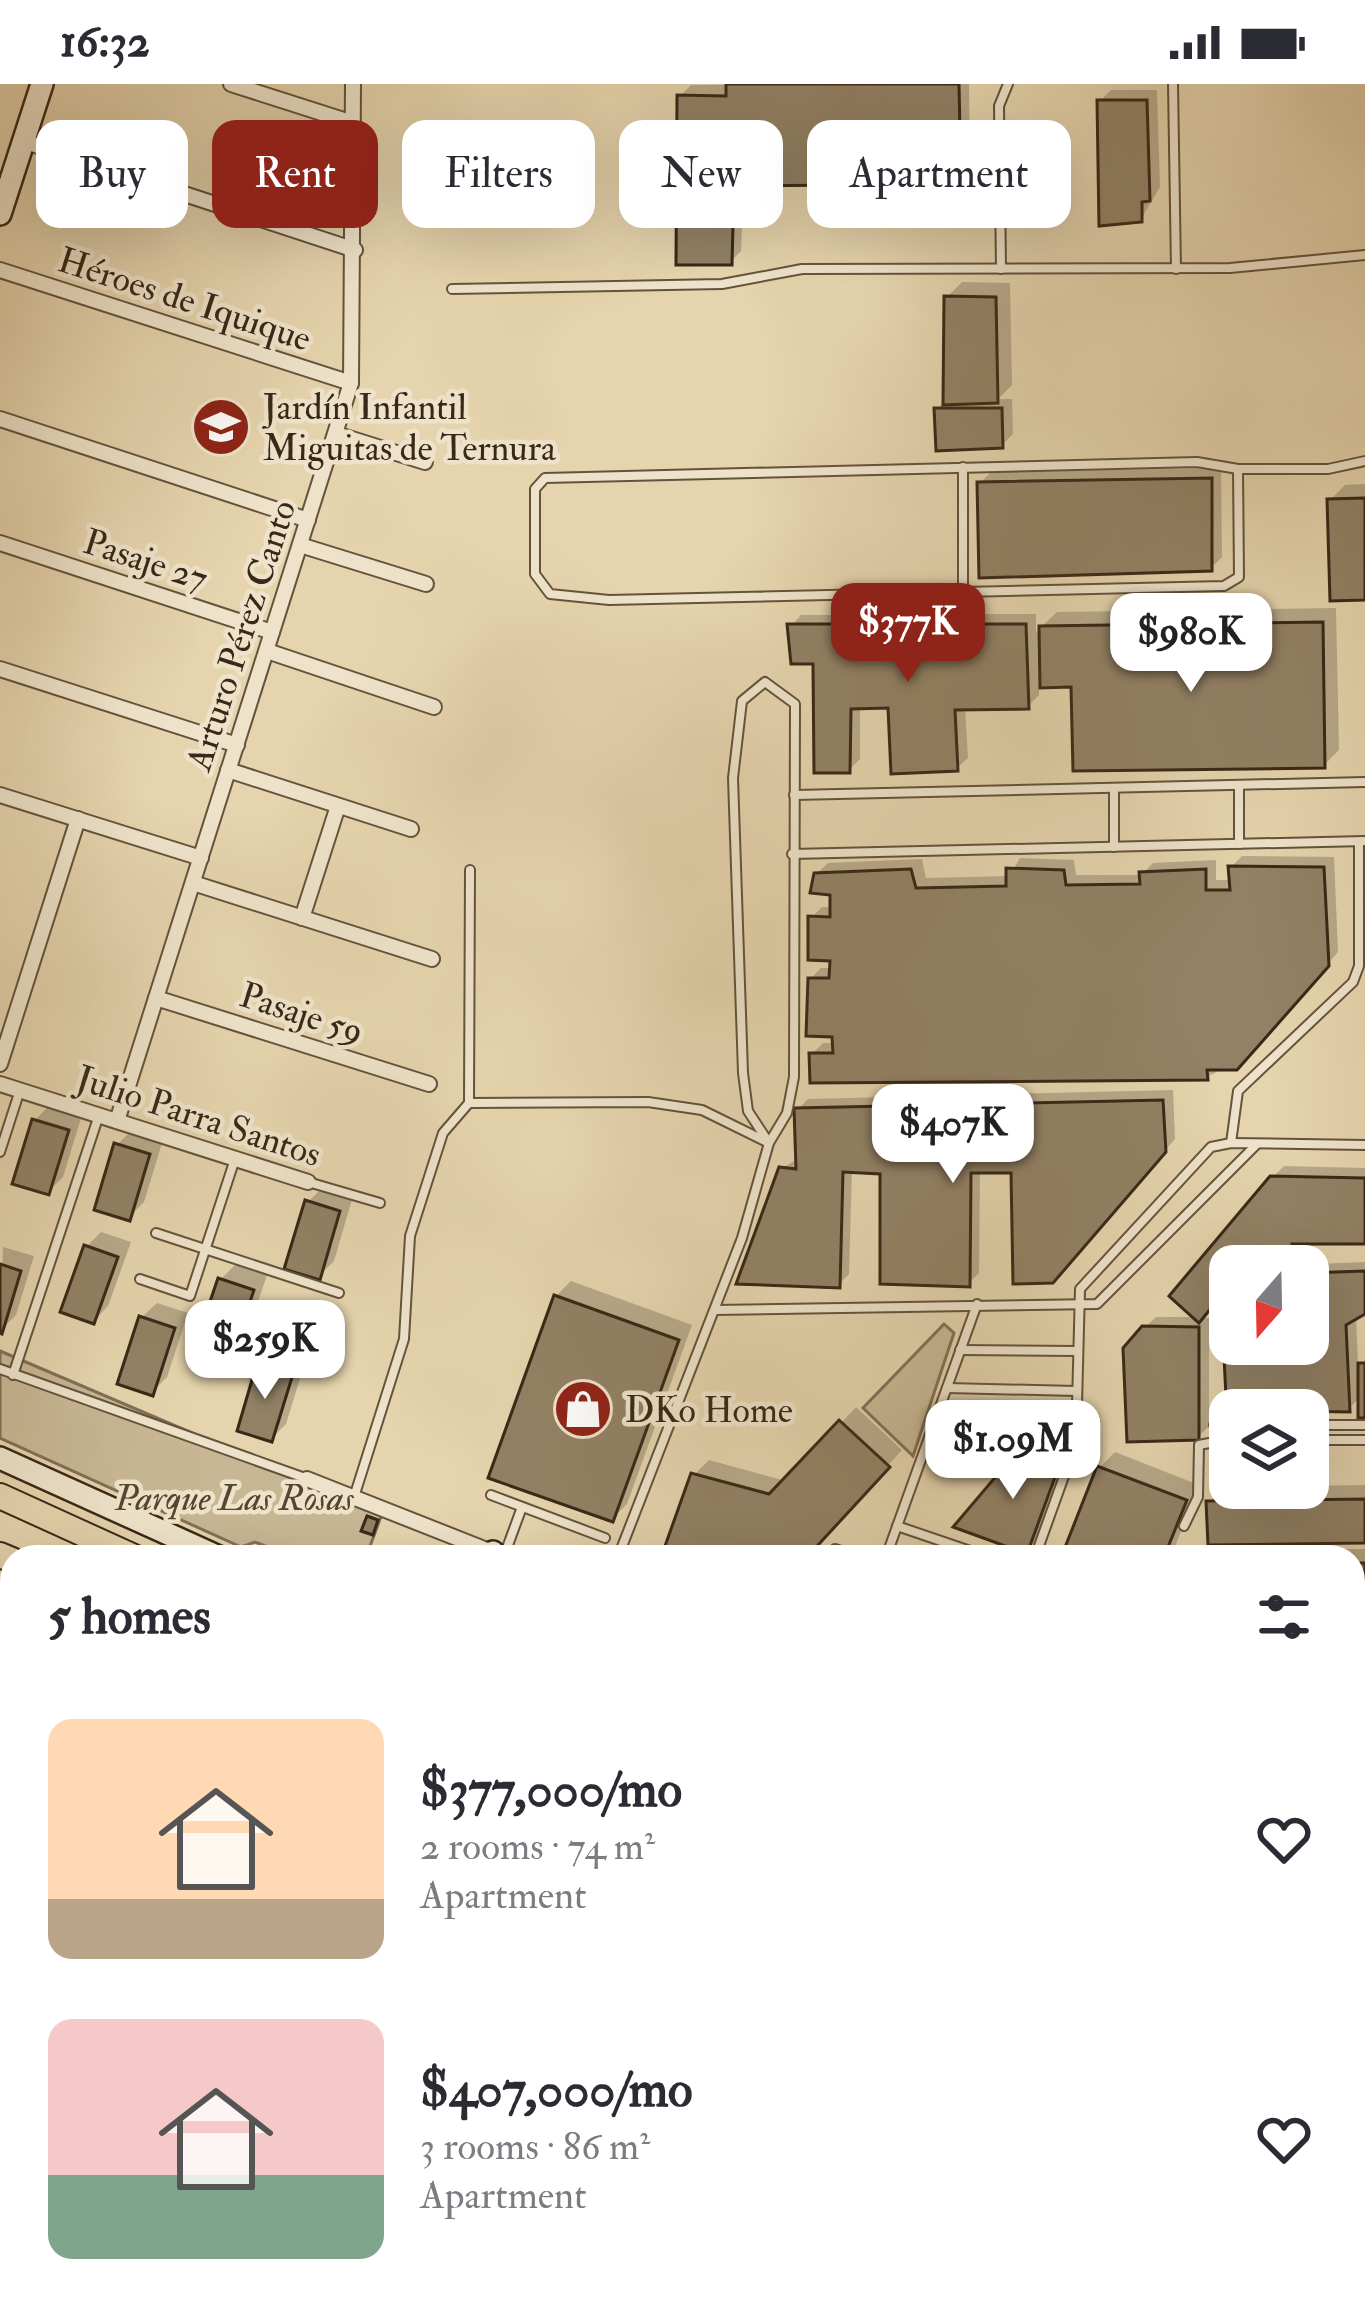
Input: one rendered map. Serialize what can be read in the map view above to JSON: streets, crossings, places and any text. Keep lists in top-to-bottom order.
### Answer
{
  "streets": {
    "street": [
      "Héroes de Iquique",
      "Pasaje 27",
      "Arturo Pérez Canto",
      "Pasaje 59",
      "Julio Parra Santos"
    ]
  },
  "crossings": [
    ["Héroes de Iquique", "Arturo Pérez Canto"],
    ["Pasaje 27", "Arturo Pérez Canto"],
    ["Arturo Pérez Canto", "Pasaje 59"],
    ["Arturo Pérez Canto", "Julio Parra Santos"]
  ],
  "parks": ["Parque Las Rosas"],
  "places": {
    "school or university": ["Jardín Infantil Miguitas de Ternura"],
    "shop": ["DKo Home"]
  },
  "north": "bottom",
  "page": {
    "status": "16:32",
    "chip": [
      "Buy",
      "Rent",
      "Filters",
      "New",
      "Apartment"
    ],
    "price": [
      "$377K",
      "$980K",
      "$407K",
      "$259K",
      "$1.09M"
    ],
    "heading": "5 homes",
    "list": [
      {
        "name": "$377,000/mo",
        "note": "2 rooms · 74 m² · Apartment"
      },
      {
        "name": "$407,000/mo",
        "note": "3 rooms · 86 m² · Apartment"
      }
    ]
  }
}
